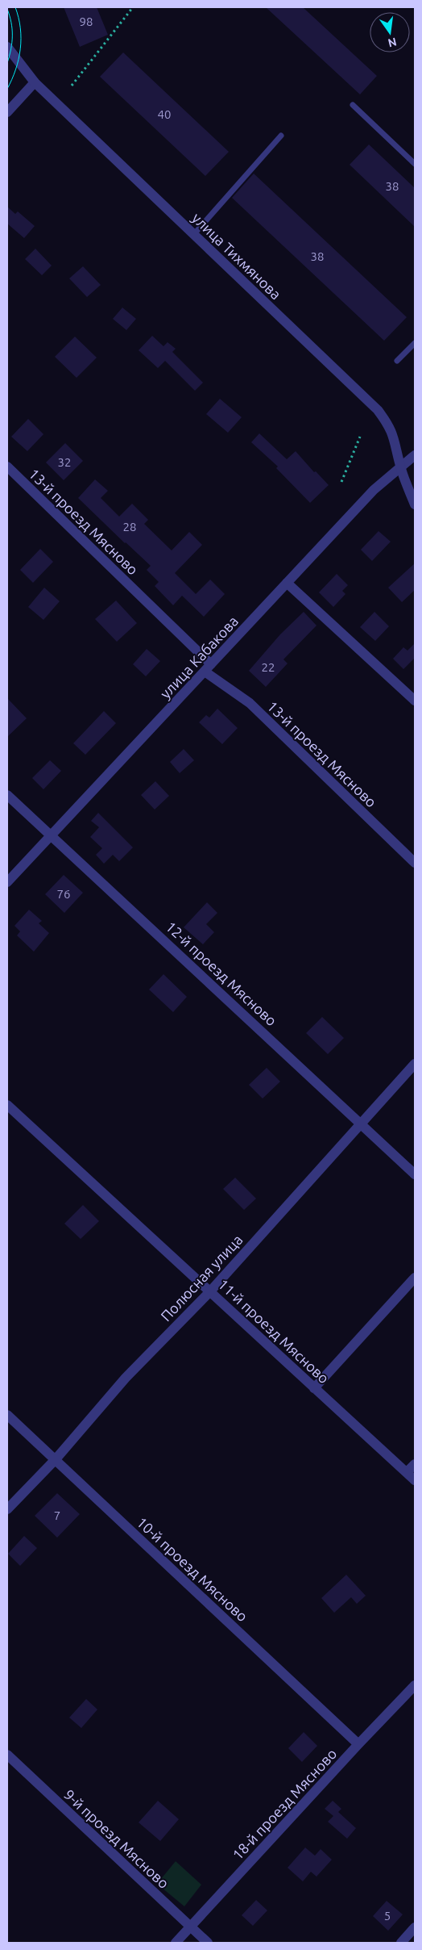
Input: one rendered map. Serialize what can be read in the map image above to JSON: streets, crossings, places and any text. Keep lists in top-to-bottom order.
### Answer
{
  "streets": {
    "street": [
      "улица Тихмянова",
      "13-й проезд Мясново",
      "улица Кабакова",
      "12-й проезд Мясново",
      "Полюсная улица",
      "11-й проезд Мясново",
      "10-й проезд Мясново",
      "18-й проезд Мясново",
      "9-й проезд Мясново"
    ]
  },
  "crossings": [
    ["улица Тихмянова", "улица Кабакова"],
    ["13-й проезд Мясново", "улица Кабакова"],
    ["улица Кабакова", "12-й проезд Мясново"],
    ["12-й проезд Мясново", "Полюсная улица"],
    ["Полюсная улица", "11-й проезд Мясново"],
    ["Полюсная улица", "10-й проезд Мясново"],
    ["10-й проезд Мясново", "18-й проезд Мясново"],
    ["18-й проезд Мясново", "9-й проезд Мясново"]
  ],
  "house_numbers": [
    "98",
    "40",
    "38",
    "38",
    "32",
    "28",
    "22",
    "76",
    "7",
    "5"
  ],
  "north": "bottom"
}
